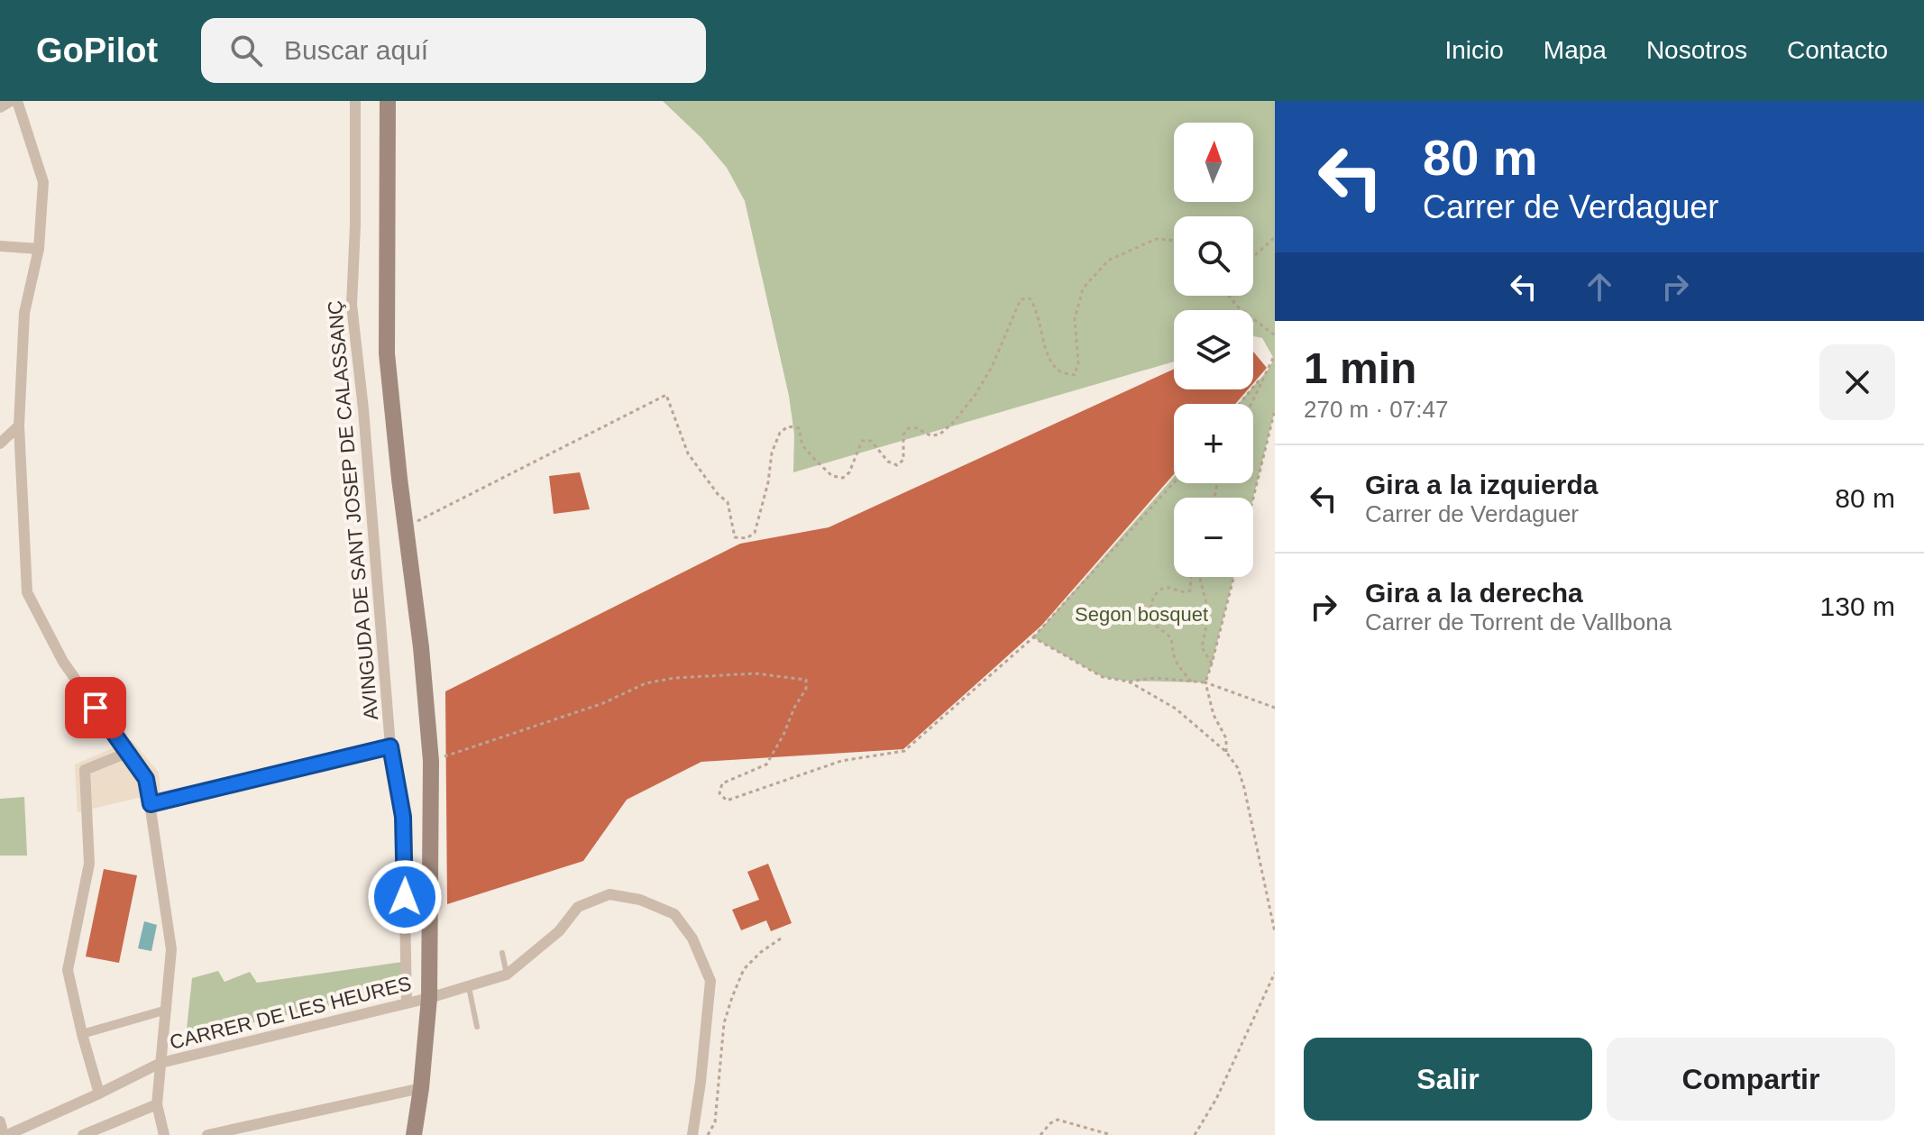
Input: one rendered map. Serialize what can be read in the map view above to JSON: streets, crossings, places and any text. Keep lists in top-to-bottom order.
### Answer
{
  "streets": {
    "street": ["AVINGUDA DE SANT JOSEP DE CALASSANÇ", "CARRER DE LES HEURES"]
  },
  "crossings": [
    ["AVINGUDA DE SANT JOSEP DE CALASSANÇ", "CARRER DE LES HEURES"]
  ],
  "parks": ["Segon bosquet"],
  "north": "top",
  "page": {
    "header": "GoPilot",
    "search": "Buscar aquí",
    "nav": [
      "Inicio",
      "Mapa",
      "Nosotros",
      "Contacto"
    ],
    "turn": ["80 m", "Carrer de Verdaguer"],
    "map_buttons": ["+", "−"],
    "heading": ["1 min", "270 m · 07:47"],
    "list": [
      {
        "name": "Gira a la izquierda",
        "note": "Carrer de Verdaguer",
        "value": "80 m"
      },
      {
        "name": "Gira a la derecha",
        "note": "Carrer de Torrent de Vallbona",
        "value": "130 m"
      }
    ],
    "buttons": ["Salir", "Compartir"]
  }
}
